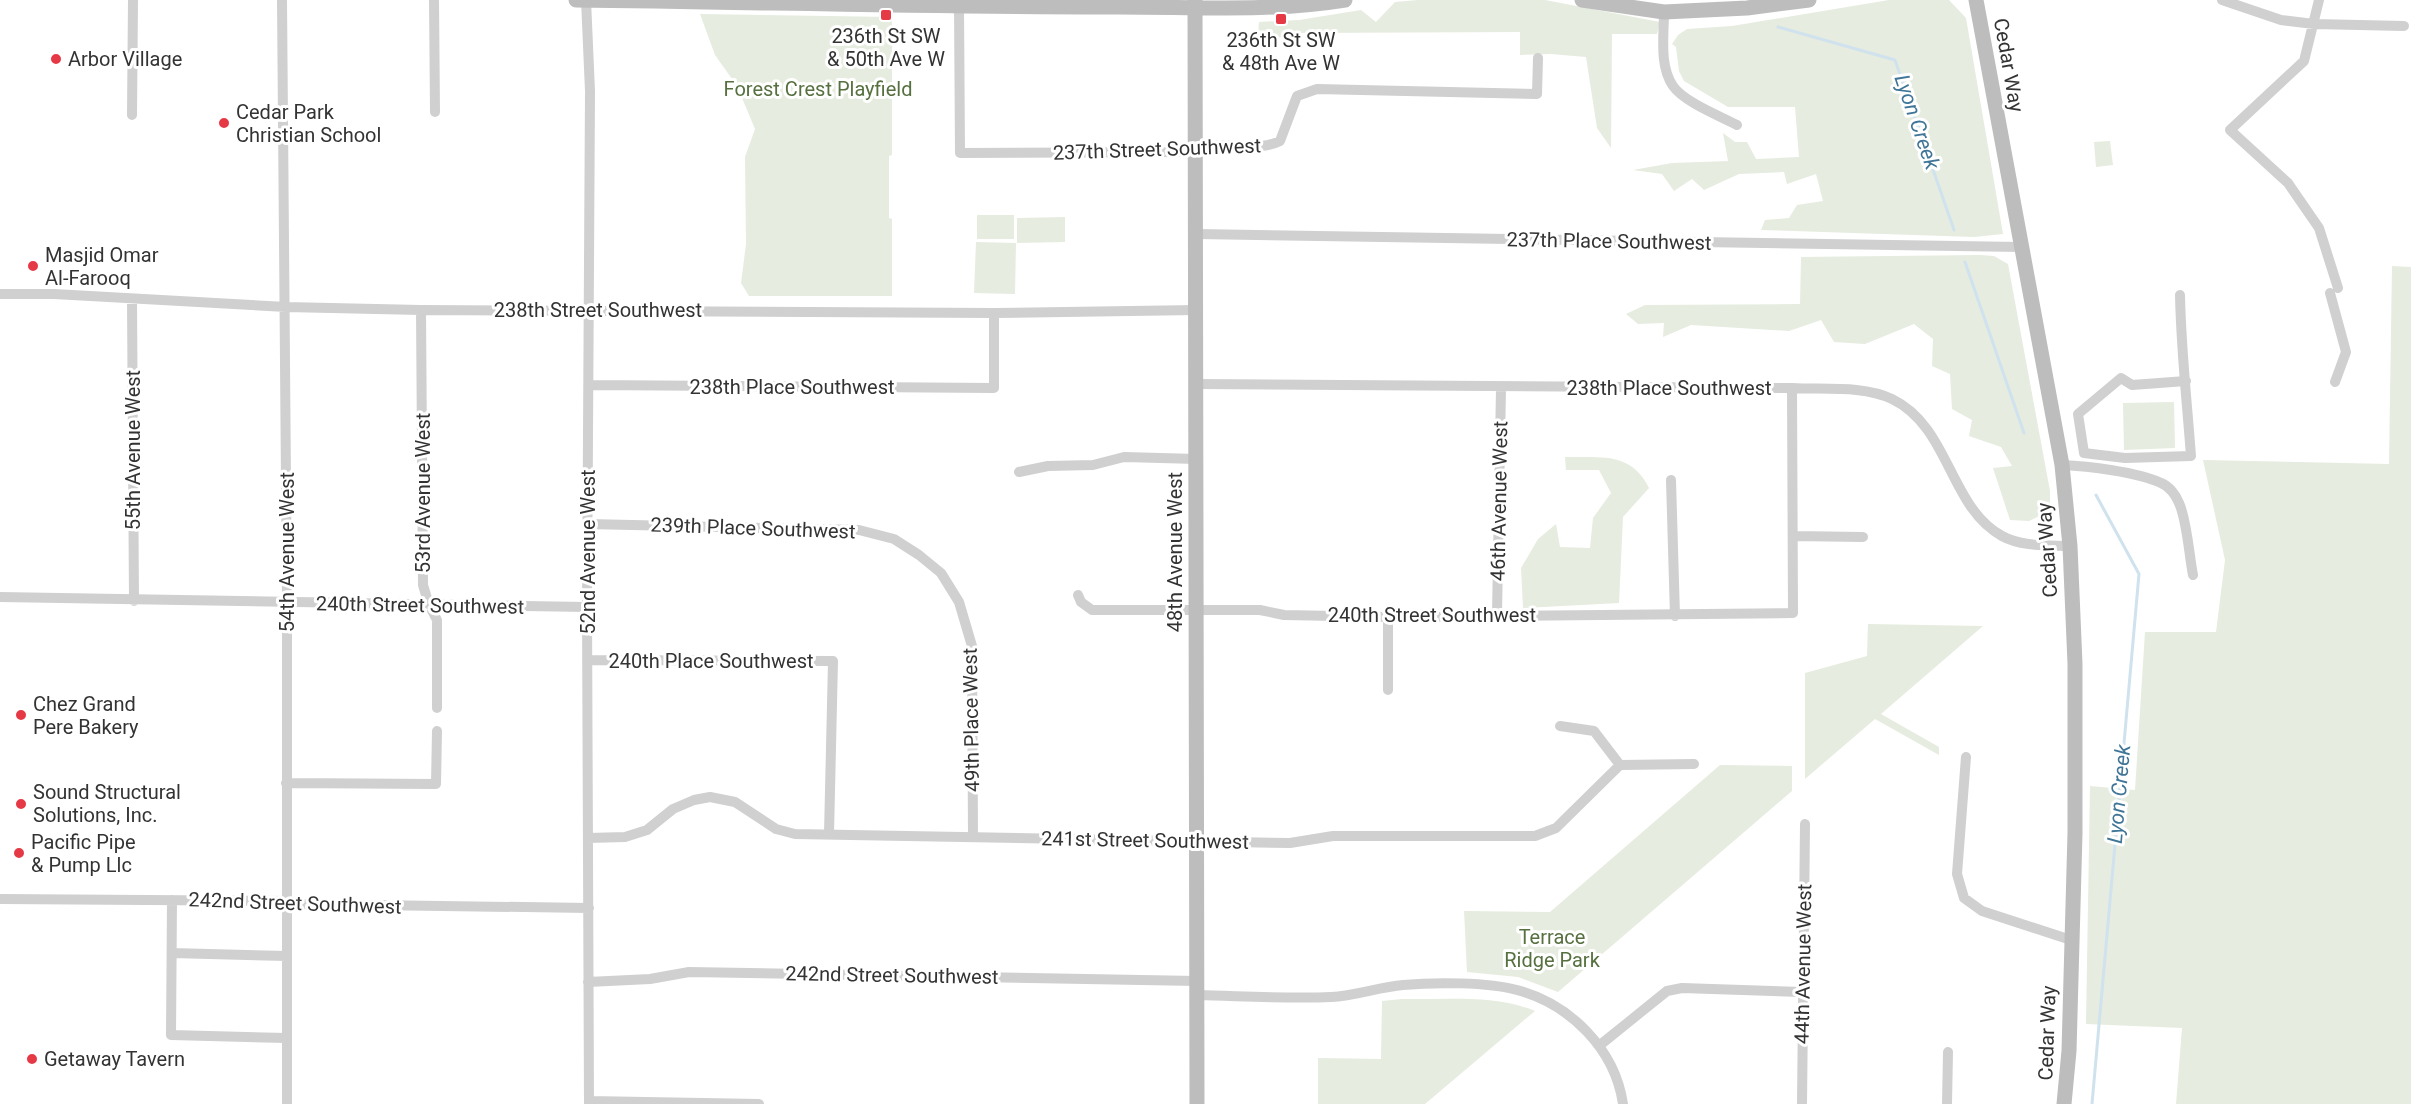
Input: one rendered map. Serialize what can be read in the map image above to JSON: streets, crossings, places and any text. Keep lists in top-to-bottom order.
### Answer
{
  "streets": {
    "main road": ["Cedar Way", "48th Avenue West"],
    "street": [
      "237th Street Southwest",
      "237th Place Southwest",
      "238th Street Southwest",
      "238th Place Southwest",
      "55th Avenue West",
      "53rd Avenue West",
      "46th Avenue West",
      "239th Place Southwest",
      "54th Avenue West",
      "52nd Avenue West",
      "240th Street Southwest",
      "240th Place Southwest",
      "49th Place West",
      "241st Street Southwest",
      "242nd Street Southwest",
      "44th Avenue West"
    ]
  },
  "crossings": [
    ["Cedar Way", "237th Place Southwest"],
    ["Cedar Way", "238th Place Southwest"],
    ["237th Street Southwest", "48th Avenue West"],
    ["237th Place Southwest", "48th Avenue West"],
    ["238th Street Southwest", "238th Place Southwest"],
    ["238th Street Southwest", "55th Avenue West"],
    ["238th Street Southwest", "53rd Avenue West"],
    ["238th Street Southwest", "54th Avenue West"],
    ["238th Street Southwest", "52nd Avenue West"],
    ["238th Street Southwest", "48th Avenue West"],
    ["238th Place Southwest", "46th Avenue West"],
    ["238th Place Southwest", "52nd Avenue West"],
    ["238th Place Southwest", "48th Avenue West"],
    ["55th Avenue West", "240th Street Southwest"],
    ["53rd Avenue West", "240th Street Southwest"],
    ["46th Avenue West", "240th Street Southwest"],
    ["239th Place Southwest", "52nd Avenue West"],
    ["239th Place Southwest", "49th Place West"],
    ["54th Avenue West", "240th Street Southwest"],
    ["54th Avenue West", "242nd Street Southwest"],
    ["52nd Avenue West", "240th Street Southwest"],
    ["52nd Avenue West", "240th Place Southwest"],
    ["52nd Avenue West", "241st Street Southwest"],
    ["52nd Avenue West", "242nd Street Southwest"],
    ["48th Avenue West", "240th Street Southwest"],
    ["48th Avenue West", "241st Street Southwest"],
    ["48th Avenue West", "242nd Street Southwest"],
    ["240th Place Southwest", "241st Street Southwest"],
    ["49th Place West", "241st Street Southwest"]
  ],
  "water": ["Lyon Creek"],
  "parks": ["Forest Crest Playfield", "Terrace Ridge Park"],
  "places": {
    "transit": ["236th St SW & 50th Ave W", "236th St SW & 48th Ave W"],
    "other": [
      "Arbor Village",
      "Cedar Park Christian School",
      "Masjid Omar Al-Farooq",
      "Chez Grand Pere Bakery",
      "Sound Structural Solutions, Inc.",
      "Pacific Pipe & Pump Llc",
      "Getaway Tavern"
    ]
  }
}
